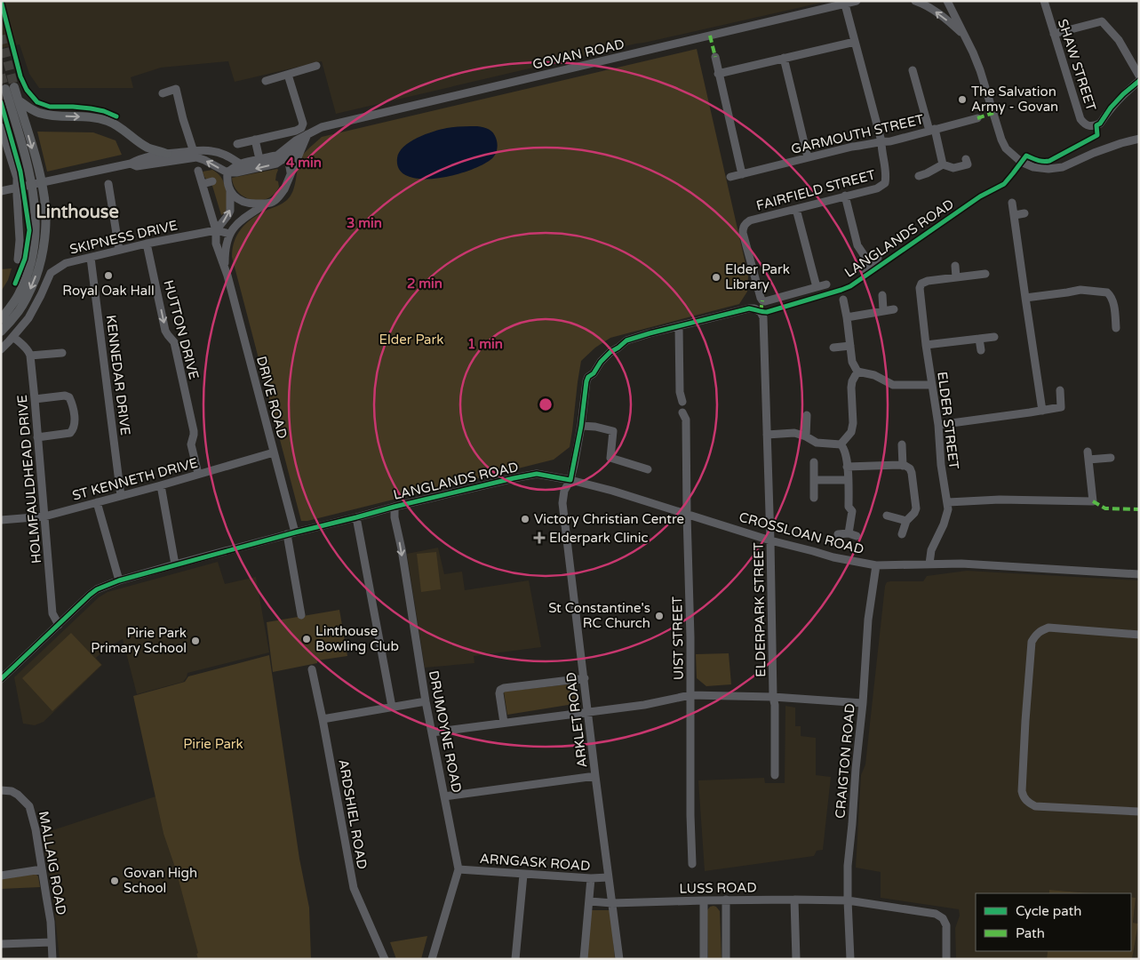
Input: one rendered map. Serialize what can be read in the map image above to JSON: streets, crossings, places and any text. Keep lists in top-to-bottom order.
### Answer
{
  "streets": {
    "street": [
      "GOVAN ROAD",
      "SHAW STREET",
      "GARMOUTH STREET",
      "FAIRFIELD STREET",
      "SKIPNESS DRIVE",
      "LANGLANDS ROAD",
      "HUTTON DRIVE",
      "KENNEDAR DRIVE",
      "DRIVE ROAD",
      "ELDER STREET",
      "HOLMFAULDHEAD DRIVE",
      "ST KENNETH DRIVE",
      "CROSSLOAN ROAD",
      "ELDERPARK STREET",
      "UIST STREET",
      "ARKLET ROAD",
      "DRUMOYNE ROAD",
      "CRAIGTON ROAD",
      "ARDSHIEL ROAD",
      "ARNGASK ROAD",
      "MALLAIG ROAD",
      "LUSS ROAD"
    ]
  },
  "crossings": [
    ["GARMOUTH STREET", "FAIRFIELD STREET"],
    ["SKIPNESS DRIVE", "HUTTON DRIVE"],
    ["SKIPNESS DRIVE", "KENNEDAR DRIVE"],
    ["SKIPNESS DRIVE", "DRIVE ROAD"],
    ["LANGLANDS ROAD", "DRIVE ROAD"],
    ["LANGLANDS ROAD", "HOLMFAULDHEAD DRIVE"],
    ["LANGLANDS ROAD", "CROSSLOAN ROAD"],
    ["LANGLANDS ROAD", "ARKLET ROAD"],
    ["LANGLANDS ROAD", "DRUMOYNE ROAD"],
    ["HUTTON DRIVE", "ST KENNETH DRIVE"],
    ["KENNEDAR DRIVE", "ST KENNETH DRIVE"],
    ["DRIVE ROAD", "ST KENNETH DRIVE"],
    ["ELDER STREET", "CROSSLOAN ROAD"],
    ["HOLMFAULDHEAD DRIVE", "ST KENNETH DRIVE"],
    ["CROSSLOAN ROAD", "ELDERPARK STREET"],
    ["CROSSLOAN ROAD", "UIST STREET"],
    ["CROSSLOAN ROAD", "ARKLET ROAD"],
    ["CROSSLOAN ROAD", "CRAIGTON ROAD"],
    ["ARKLET ROAD", "ARNGASK ROAD"],
    ["ARKLET ROAD", "LUSS ROAD"],
    ["DRUMOYNE ROAD", "ARNGASK ROAD"],
    ["CRAIGTON ROAD", "LUSS ROAD"]
  ],
  "one_way": ["HUTTON DRIVE"],
  "districts": ["Linthouse"],
  "parks": ["Elder Park", "Pirie Park"],
  "places": {
    "other": [
      "The Salvation Army - Govan",
      "Royal Oak Hall",
      "Elder Park Library",
      "Victory Christian Centre",
      "St Constantine's RC Church",
      "Linthouse Bowling Club",
      "Pirie Park Primary School",
      "Govan High School"
    ],
    "health": ["Elderpark Clinic"]
  },
  "legend": ["Cycle path", "Path"],
  "rings": [
    "4 min",
    "3 min",
    "2 min",
    "1 min"
  ]
}
